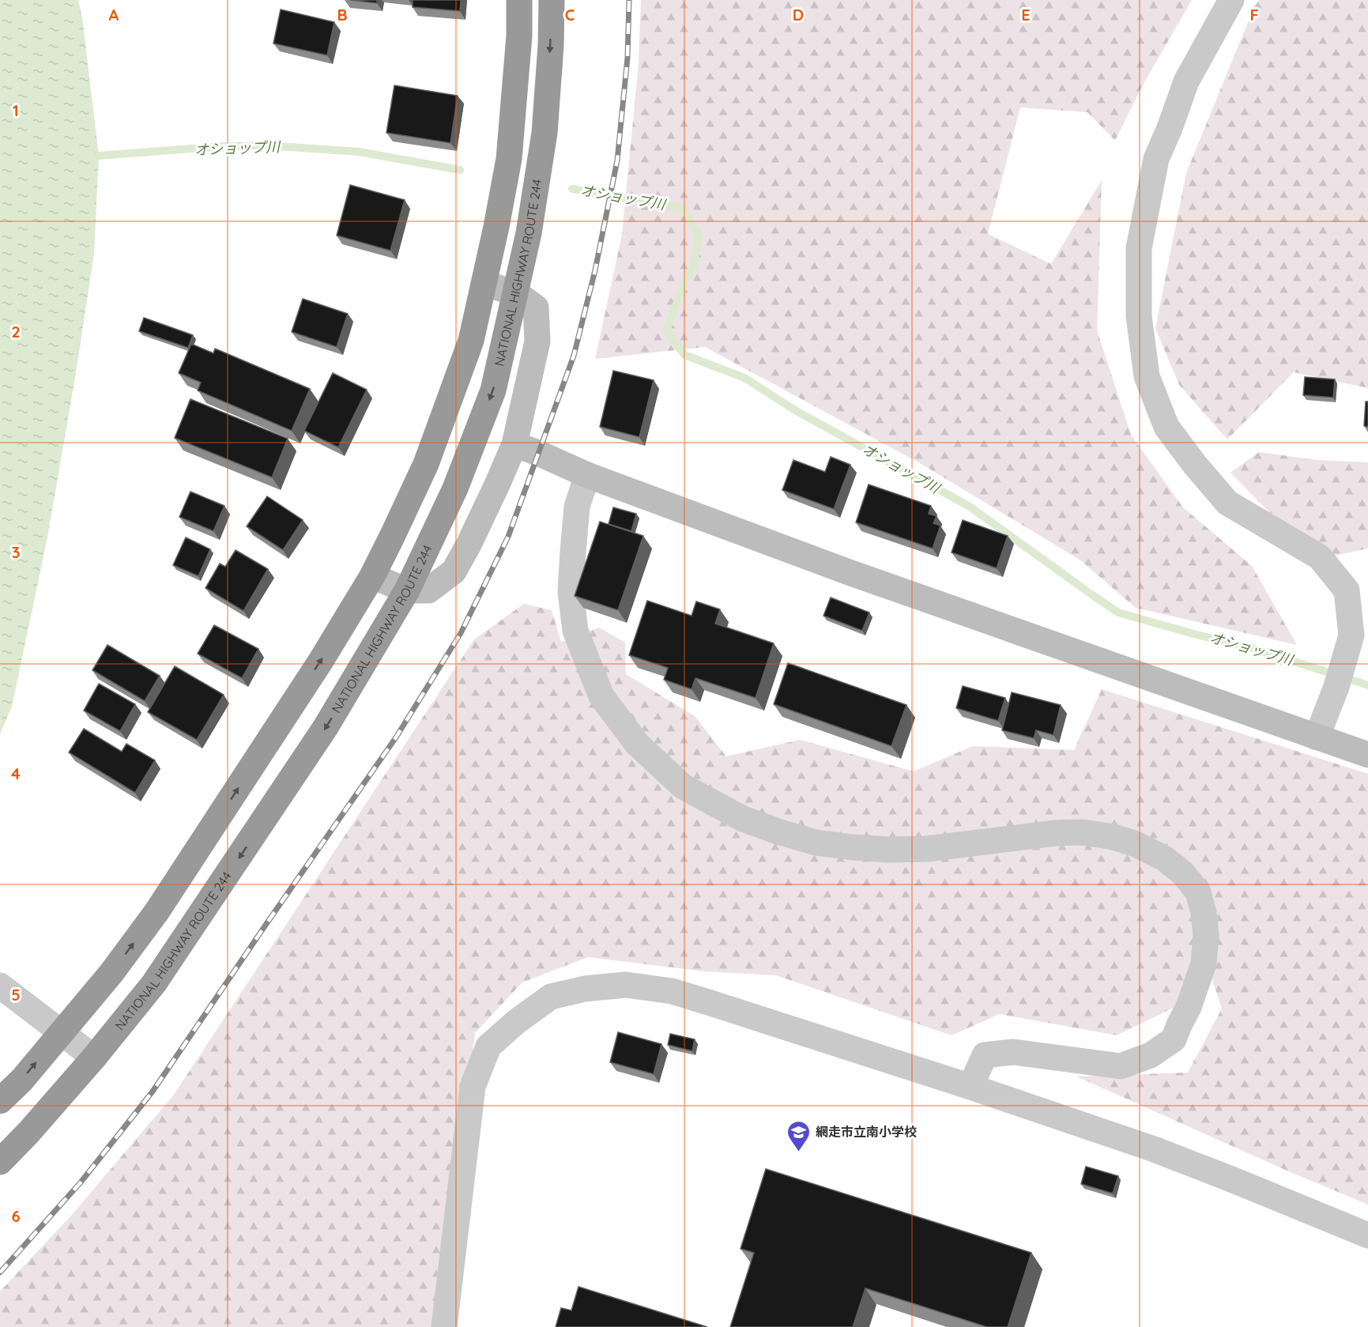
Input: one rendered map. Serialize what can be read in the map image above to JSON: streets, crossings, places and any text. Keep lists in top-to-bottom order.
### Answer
{
  "streets": {
    "highway": ["NATIONAL HIGHWAY ROUTE 244"]
  },
  "water": ["オショップ川"],
  "places": {
    "school or university": ["網走市立南小学校"]
  },
  "grid": {
    "columns": [
      "A",
      "B",
      "C",
      "D",
      "E",
      "F"
    ],
    "rows": [
      "1",
      "2",
      "3",
      "4",
      "5",
      "6"
    ]
  }
}
